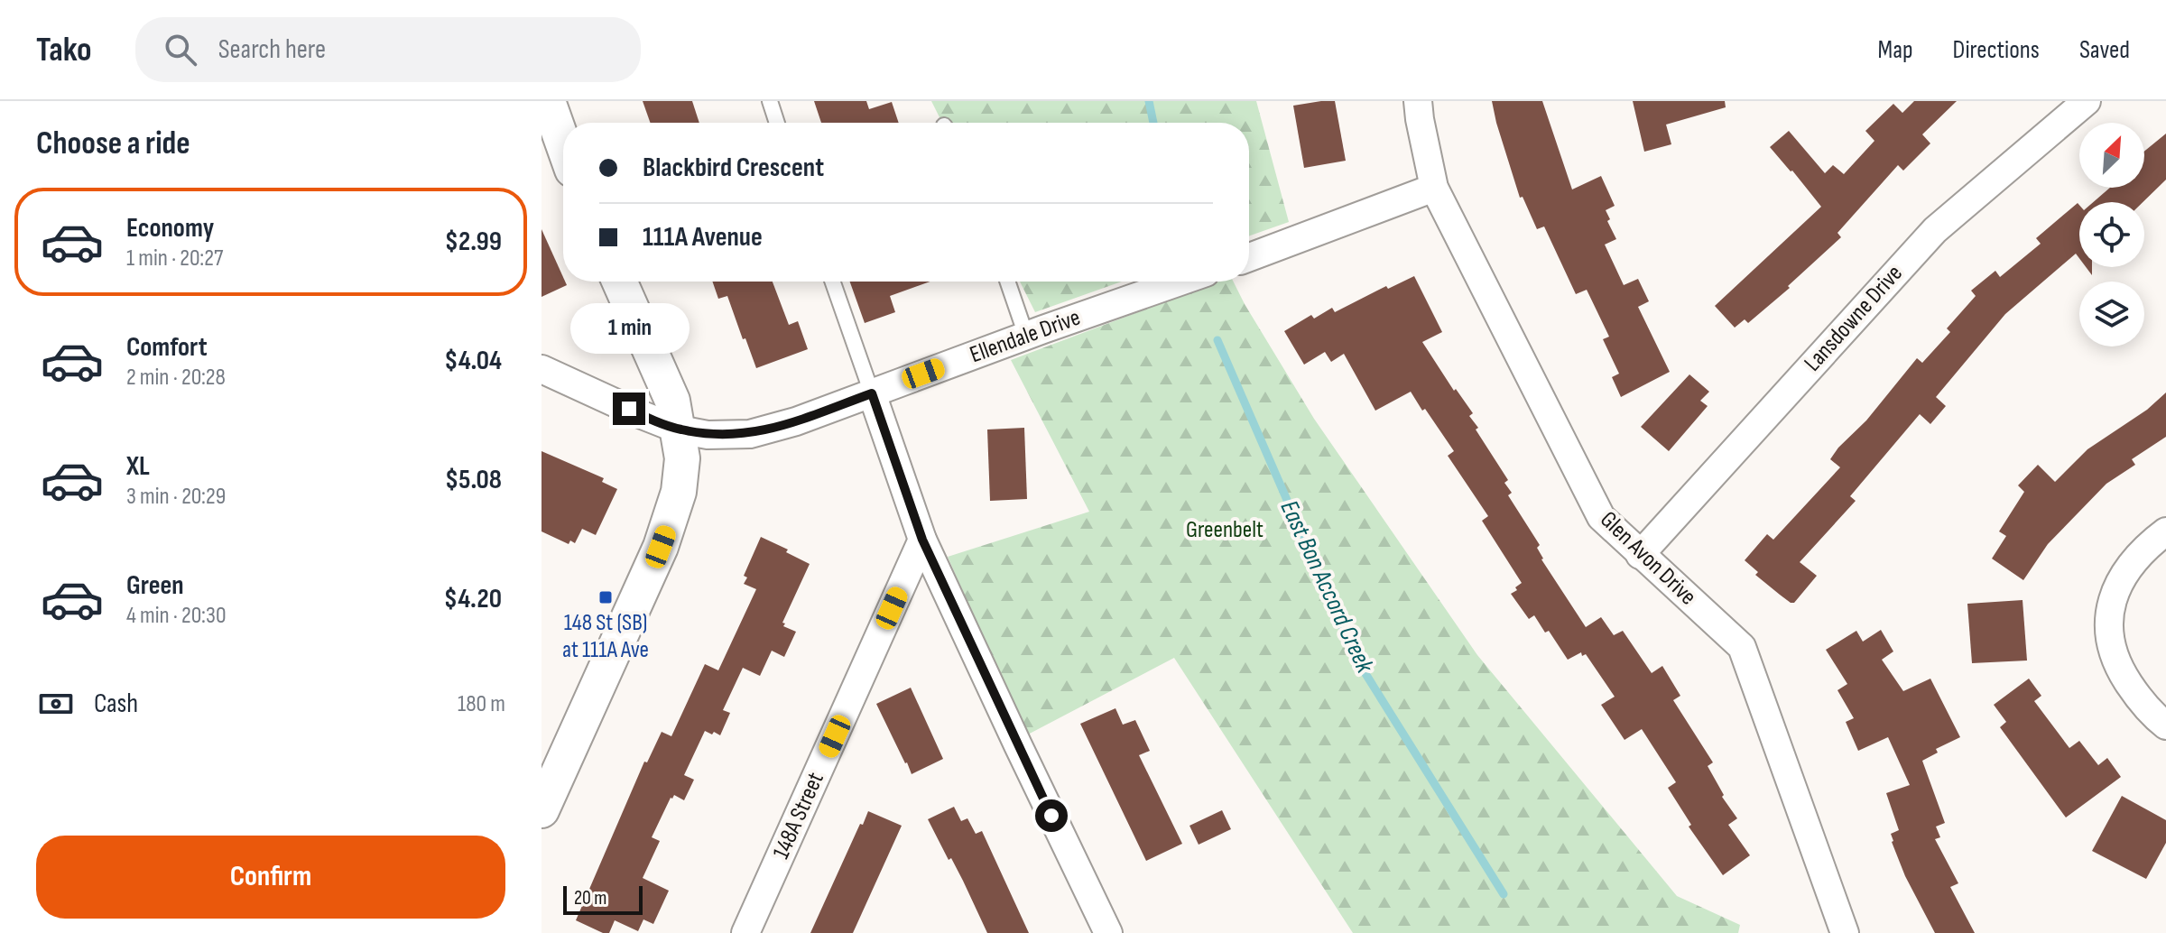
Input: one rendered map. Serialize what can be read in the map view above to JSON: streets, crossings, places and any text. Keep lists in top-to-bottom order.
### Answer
{
  "streets": {
    "street": [
      "Lansdowne Drive",
      "Ellendale Drive",
      "Glen Avon Drive",
      "148A Street"
    ]
  },
  "crossings": [
    ["Lansdowne Drive", "Glen Avon Drive"]
  ],
  "water": ["East Bon Accord Creek"],
  "parks": ["Greenbelt"],
  "places": {
    "transit": ["148 St (SB) at 111A Ave"]
  },
  "scale_bar": "20 m",
  "north": "top right",
  "page": {
    "header": "Tako",
    "search": "Search here",
    "nav": ["Map", "Directions", "Saved"],
    "heading": "Choose a ride",
    "banner": ["Blackbird Crescent", "111A Avenue"],
    "list": [
      {
        "name": "Economy",
        "note": "1 min · 20:27",
        "value": "$2.99"
      },
      {
        "name": "Comfort",
        "note": "2 min · 20:28",
        "value": "$4.04"
      },
      {
        "name": "XL",
        "note": "3 min · 20:29",
        "value": "$5.08"
      },
      {
        "name": "Green",
        "note": "4 min · 20:30",
        "value": "$4.20"
      }
    ],
    "bubble": "1 min",
    "pay": ["Cash", "180 m"],
    "buttons": "Confirm",
    "scale": "20 m"
  }
}
